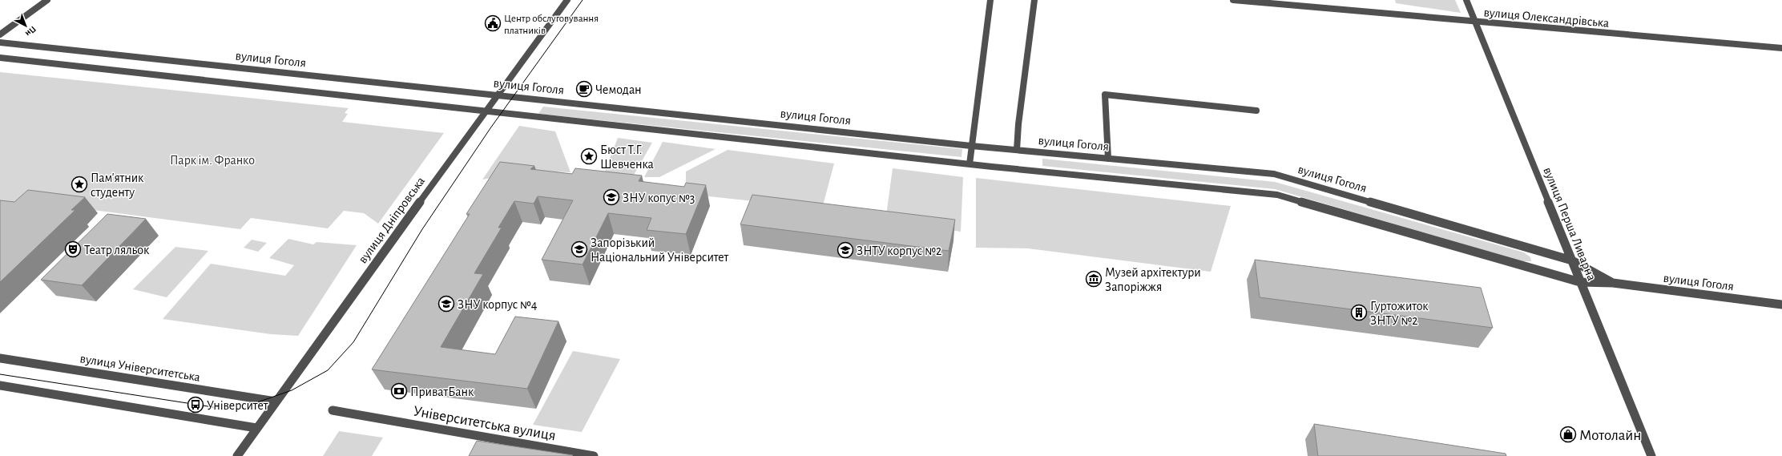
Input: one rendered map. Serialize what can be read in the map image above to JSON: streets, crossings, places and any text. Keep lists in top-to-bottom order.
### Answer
{
  "streets": {
    "street": [
      "вулиця Олександрівська",
      "вулиця Гоголя",
      "вулиця Дніпровська",
      "вулиця Перша Ливарна",
      "вулиця Університетська",
      "Університетська вулиця"
    ]
  },
  "crossings": [
    ["вулиця Олександрівська", "вулиця Перша Ливарна"],
    ["вулиця Гоголя", "вулиця Дніпровська"],
    ["вулиця Гоголя", "вулиця Перша Ливарна"],
    ["вулиця Дніпровська", "вулиця Університетська"]
  ],
  "parks": ["Парк ім. Франко"],
  "places": {
    "public building": ["Центр обслуговування платників"],
    "cafe": ["Чемодан"],
    "place": ["Бюст Т.Г. Шевченка", "Пам'ятник студенту"],
    "school or university": [
      "ЗНУ копус №3",
      "Запорізький Національний Університет",
      "ЗНТУ корпус №2",
      "ЗНУ корпус №4"
    ],
    "theatre": ["Театр ляльок"],
    "museum": ["Музей архітектури Запоріжжя"],
    "building": ["Гуртожиток ЗНТУ №2"],
    "bank": ["ПриватБанк"],
    "bus stop": ["Університет"],
    "shop": ["Мотолайн"]
  },
  "north": "bottom right"
}
